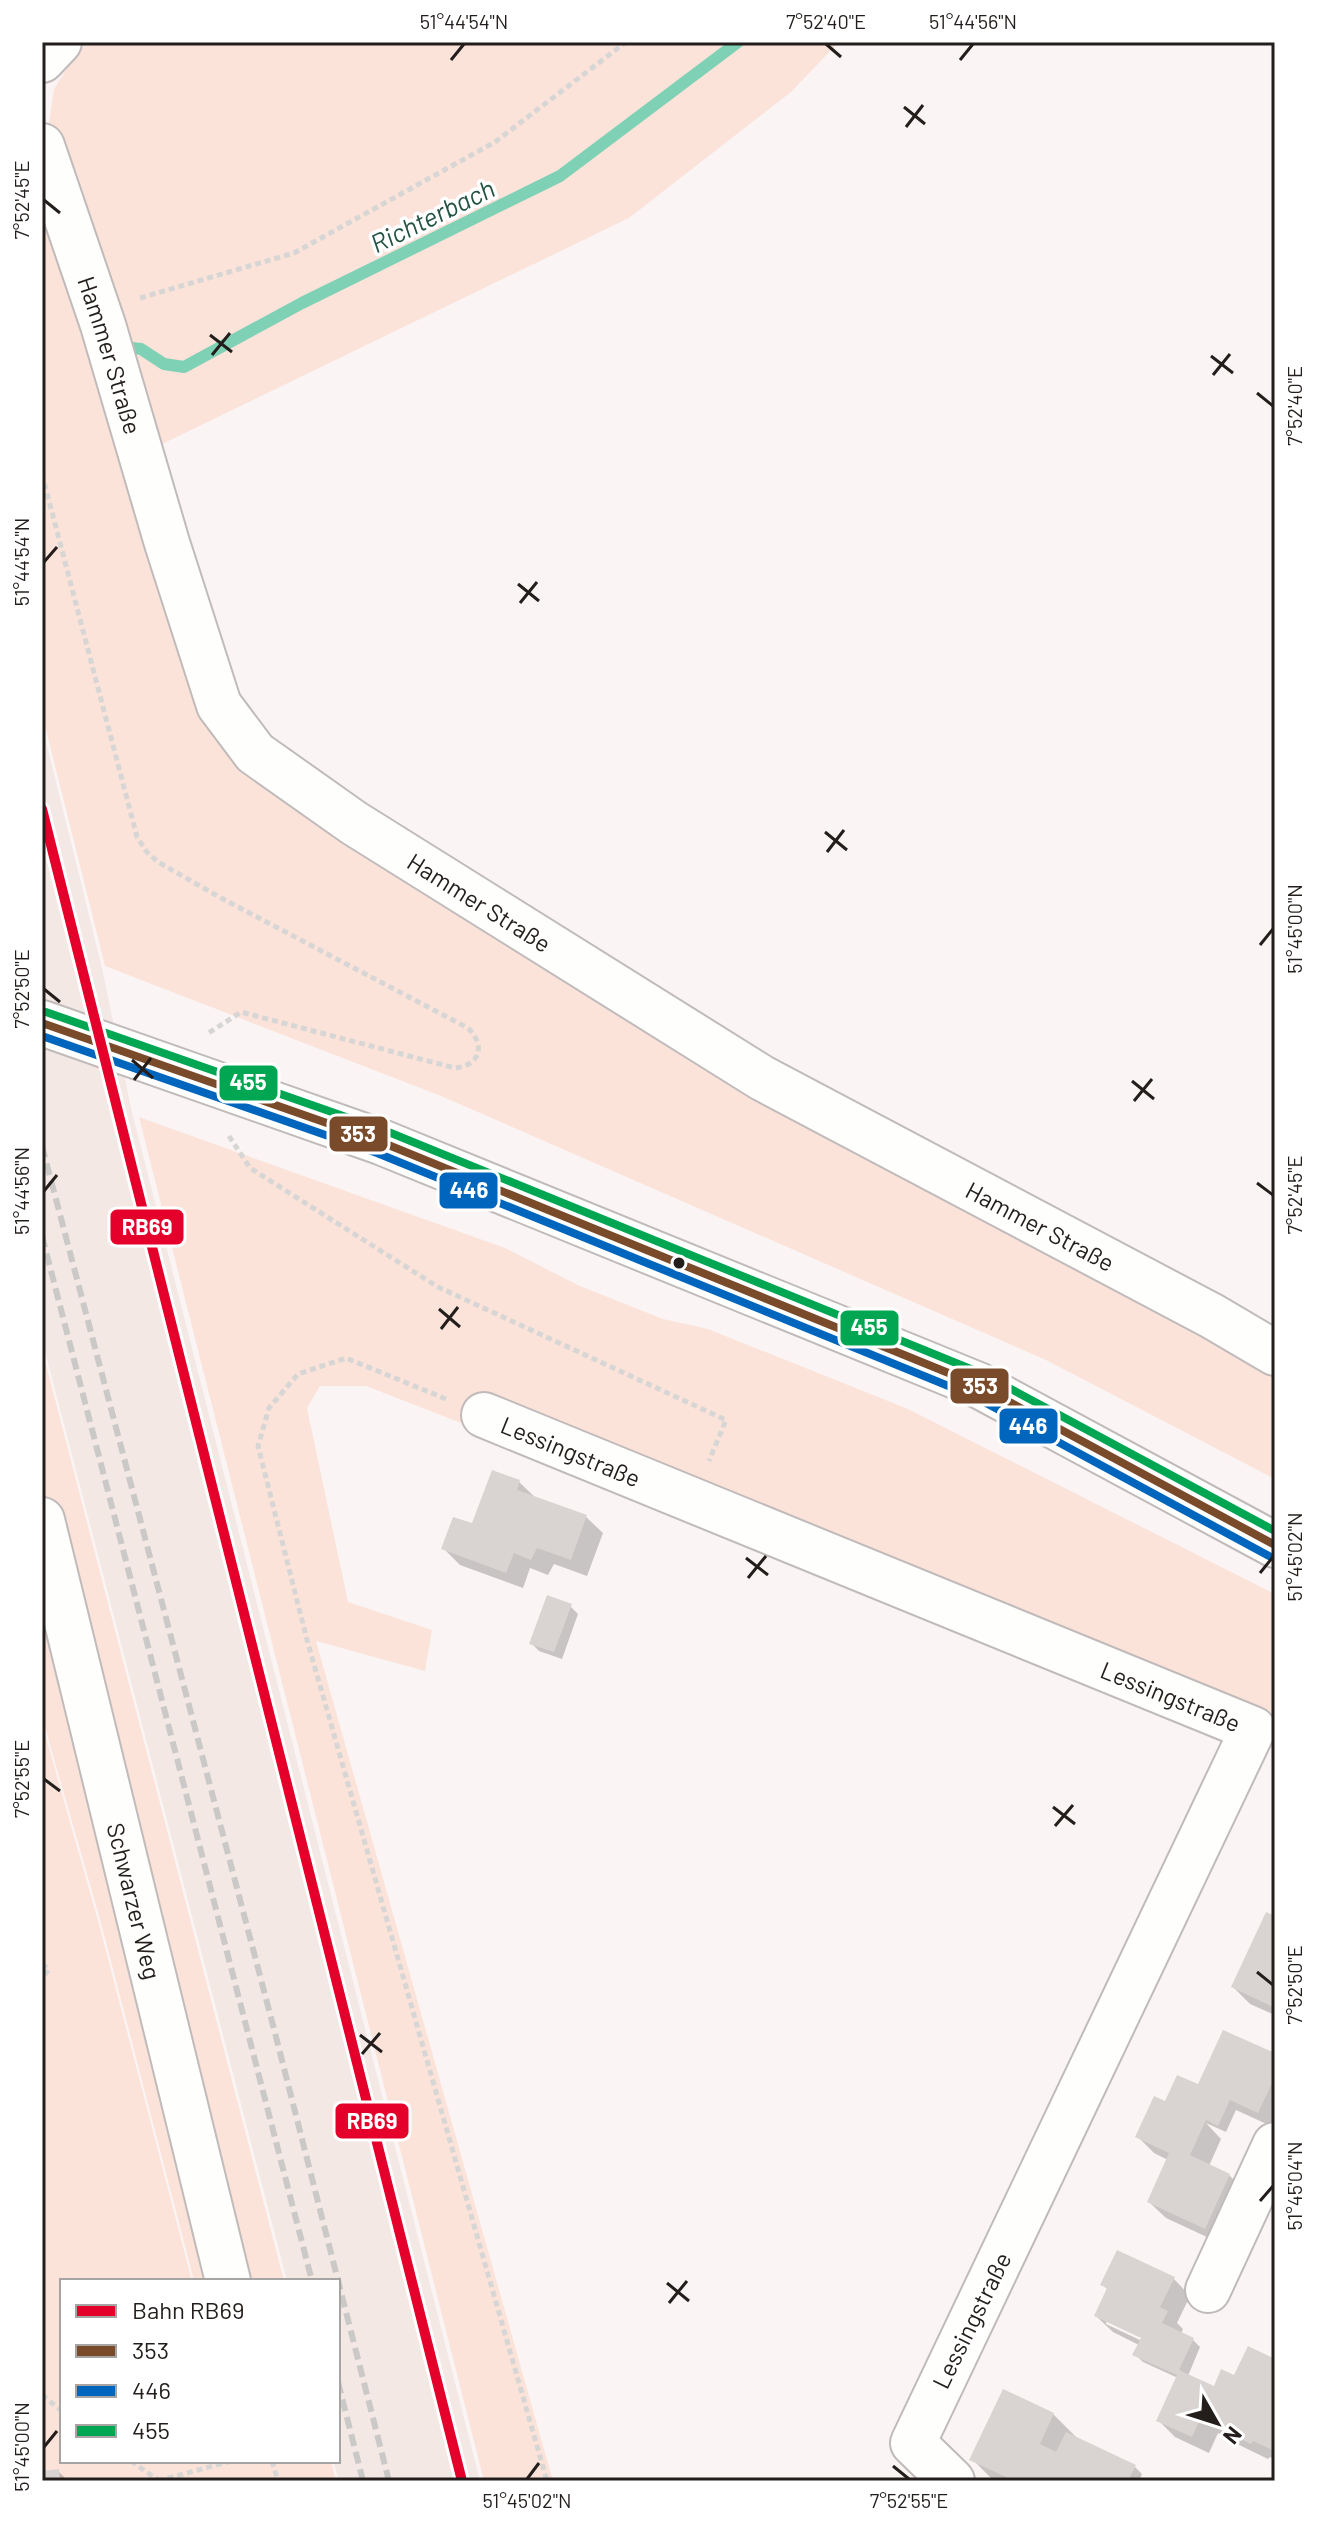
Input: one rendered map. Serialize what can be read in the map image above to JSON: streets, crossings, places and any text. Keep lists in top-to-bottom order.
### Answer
{
  "streets": {
    "street": ["Hammer Straße", "Lessingstraße", "Schwarzer Weg"]
  },
  "water": ["Richterbach"],
  "lines": [
    "rail line RB69",
    "transit line 455",
    "transit line 353",
    "transit line 446"
  ],
  "legend": [
    "Bahn RB69",
    "353",
    "446",
    "455"
  ],
  "north": "bottom right",
  "coordinates": [
    "51°44'54\"N",
    "7°52'40\"E",
    "51°44'56\"N",
    "7°52'45\"E",
    "51°45'00\"N",
    "7°52'50\"E",
    "51°45'02\"N",
    "7°52'55\"E",
    "51°45'04\"N"
  ]
}
